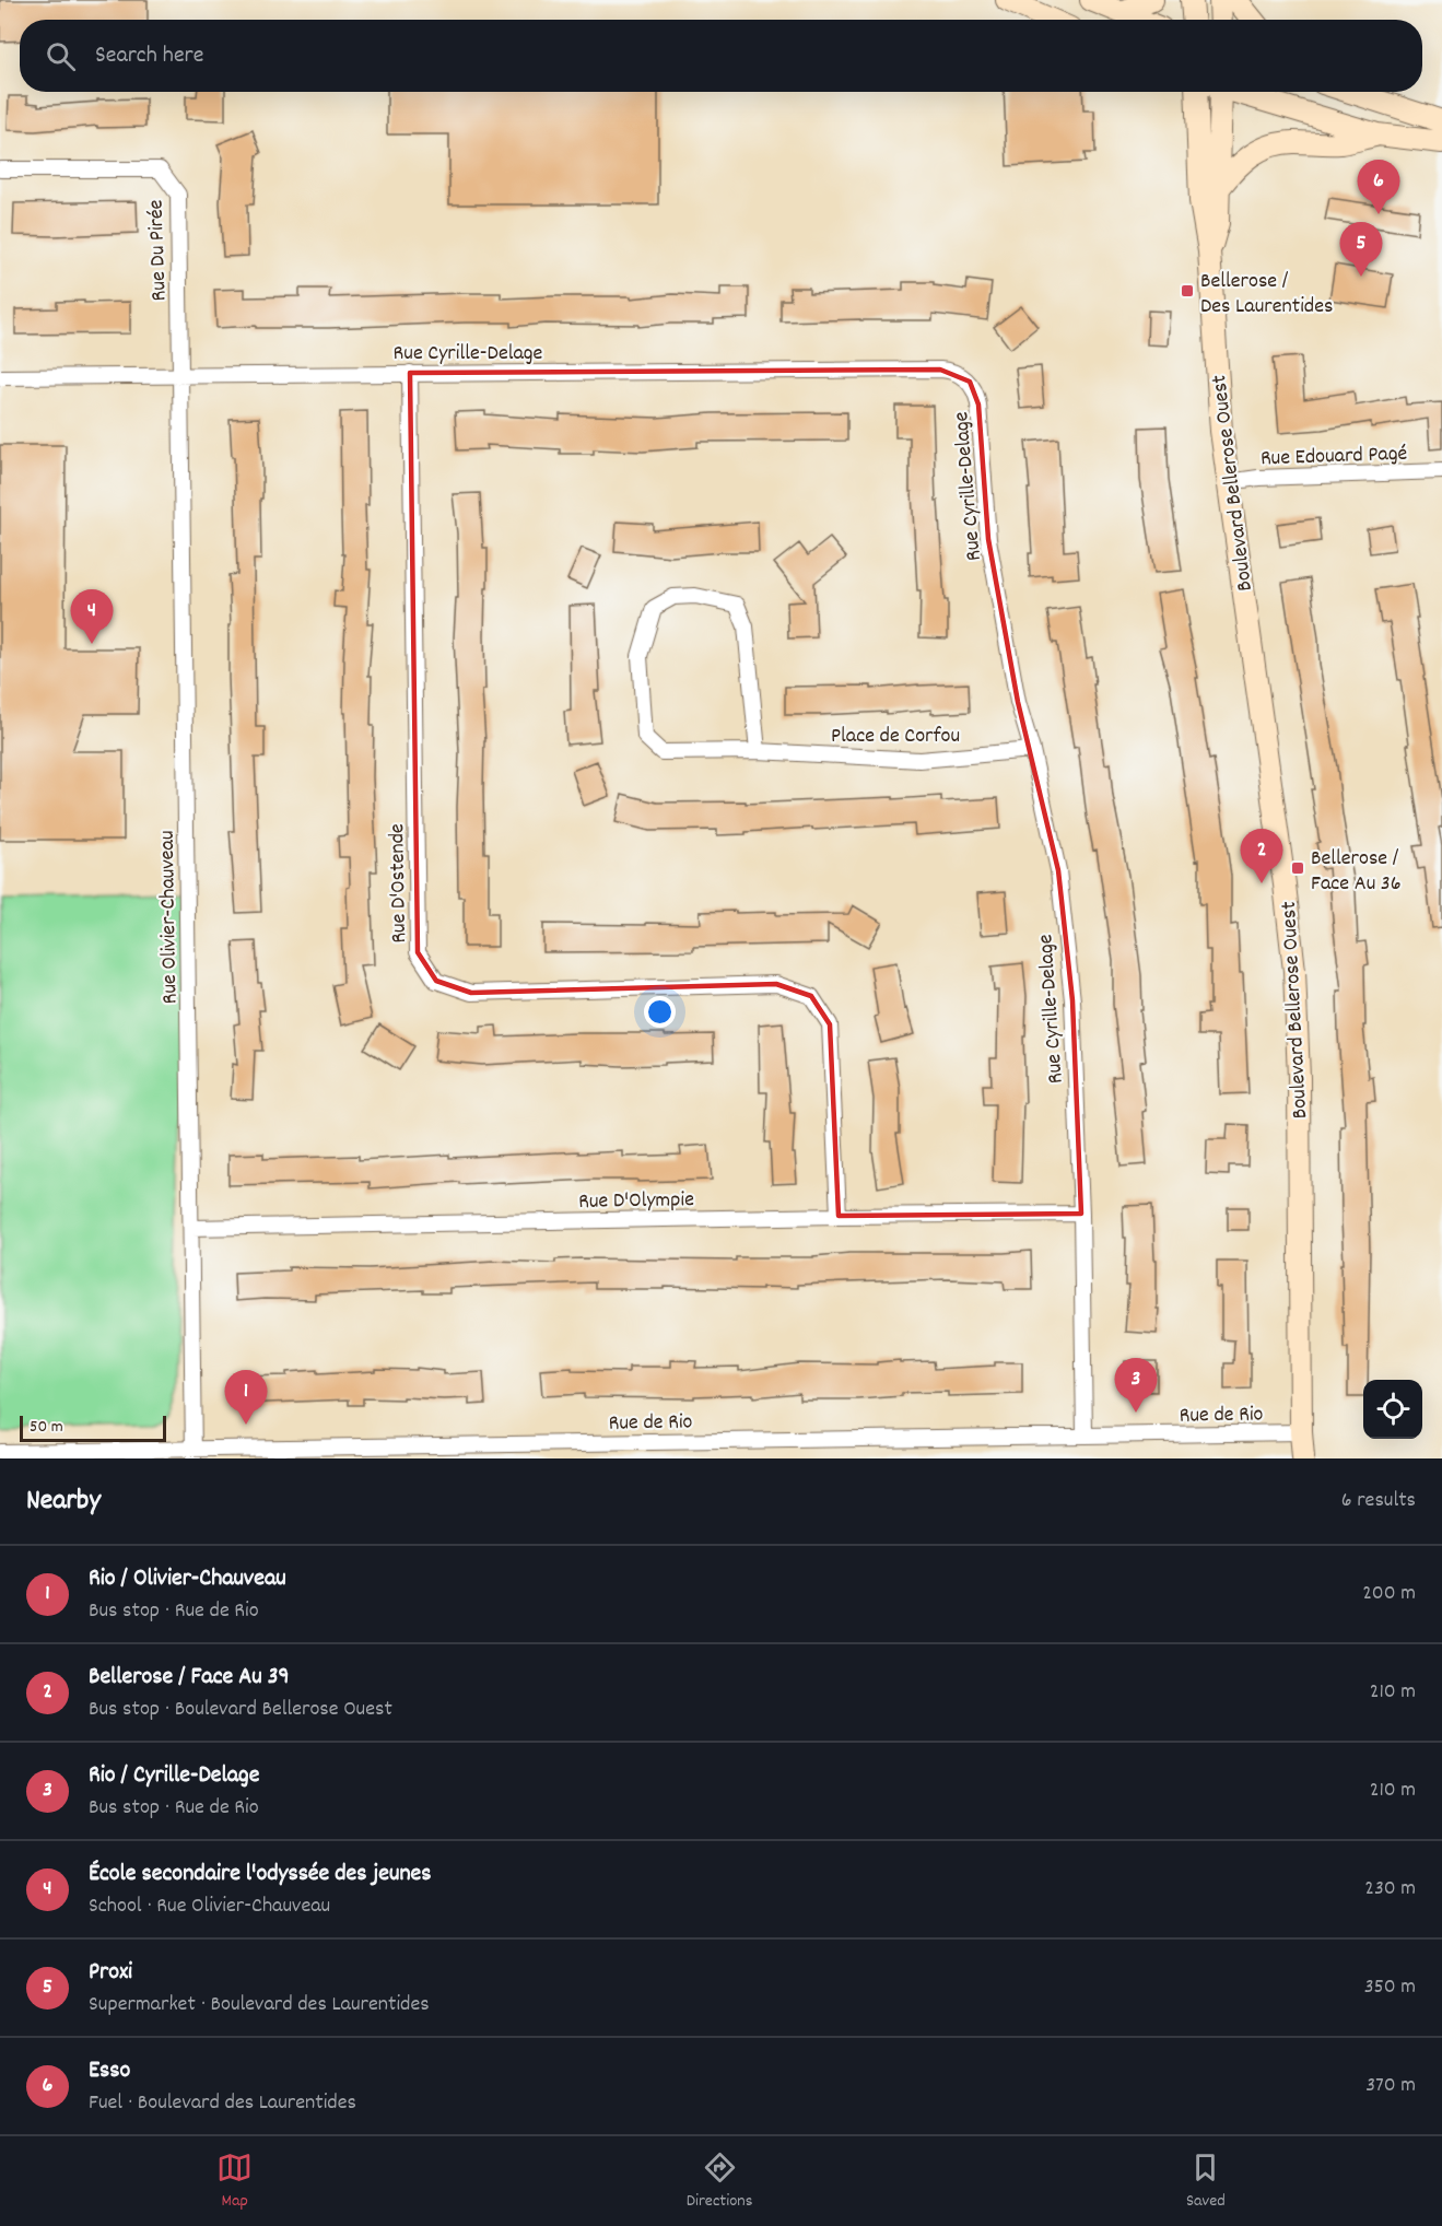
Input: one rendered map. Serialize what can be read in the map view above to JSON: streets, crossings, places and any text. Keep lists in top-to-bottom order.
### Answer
{
  "streets": {
    "street": [
      "Rue Du Pirée",
      "Rue Cyrille-Delage",
      "Rue Edouard Pagé",
      "Boulevard Bellerose Ouest",
      "Place de Corfou",
      "Rue D'Ostende",
      "Rue Olivier-Chauveau",
      "Rue D'Olympie",
      "Rue de Rio"
    ]
  },
  "crossings": [
    ["Rue Du Pirée", "Rue Cyrille-Delage"],
    ["Rue Du Pirée", "Rue Olivier-Chauveau"],
    ["Rue Cyrille-Delage", "Place de Corfou"],
    ["Rue Cyrille-Delage", "Rue D'Ostende"],
    ["Rue Cyrille-Delage", "Rue Olivier-Chauveau"],
    ["Rue Cyrille-Delage", "Rue D'Olympie"],
    ["Rue Cyrille-Delage", "Rue de Rio"],
    ["Rue Edouard Pagé", "Boulevard Bellerose Ouest"],
    ["Boulevard Bellerose Ouest", "Rue de Rio"],
    ["Rue D'Ostende", "Rue D'Olympie"],
    ["Rue Olivier-Chauveau", "Rue D'Olympie"],
    ["Rue Olivier-Chauveau", "Rue de Rio"]
  ],
  "places": {
    "transit": ["Bellerose / Des Laurentides", "Bellerose / Face Au 36"]
  },
  "scale_bar": "50 m",
  "page": {
    "search": "Search here",
    "pins": [
      "6",
      "5",
      "4",
      "2",
      "3",
      "1"
    ],
    "scale": "50 m",
    "heading": ["Nearby", "6 results"],
    "list": [
      {
        "mark": "1",
        "name": "Rio / Olivier-Chauveau",
        "note": "Bus stop · Rue de Rio",
        "value": "200 m"
      },
      {
        "mark": "2",
        "name": "Bellerose / Face Au 39",
        "note": "Bus stop · Boulevard Bellerose Ouest",
        "value": "210 m"
      },
      {
        "mark": "3",
        "name": "Rio / Cyrille-Delage",
        "note": "Bus stop · Rue de Rio",
        "value": "210 m"
      },
      {
        "mark": "4",
        "name": "École secondaire l'odyssée des jeunes",
        "note": "School · Rue Olivier-Chauveau",
        "value": "230 m"
      },
      {
        "mark": "5",
        "name": "Proxi",
        "note": "Supermarket · Boulevard des Laurentides",
        "value": "350 m"
      },
      {
        "mark": "6",
        "name": "Esso",
        "note": "Fuel · Boulevard des Laurentides",
        "value": "370 m"
      }
    ],
    "nav": ["Map", "Directions", "Saved"]
  }
}
